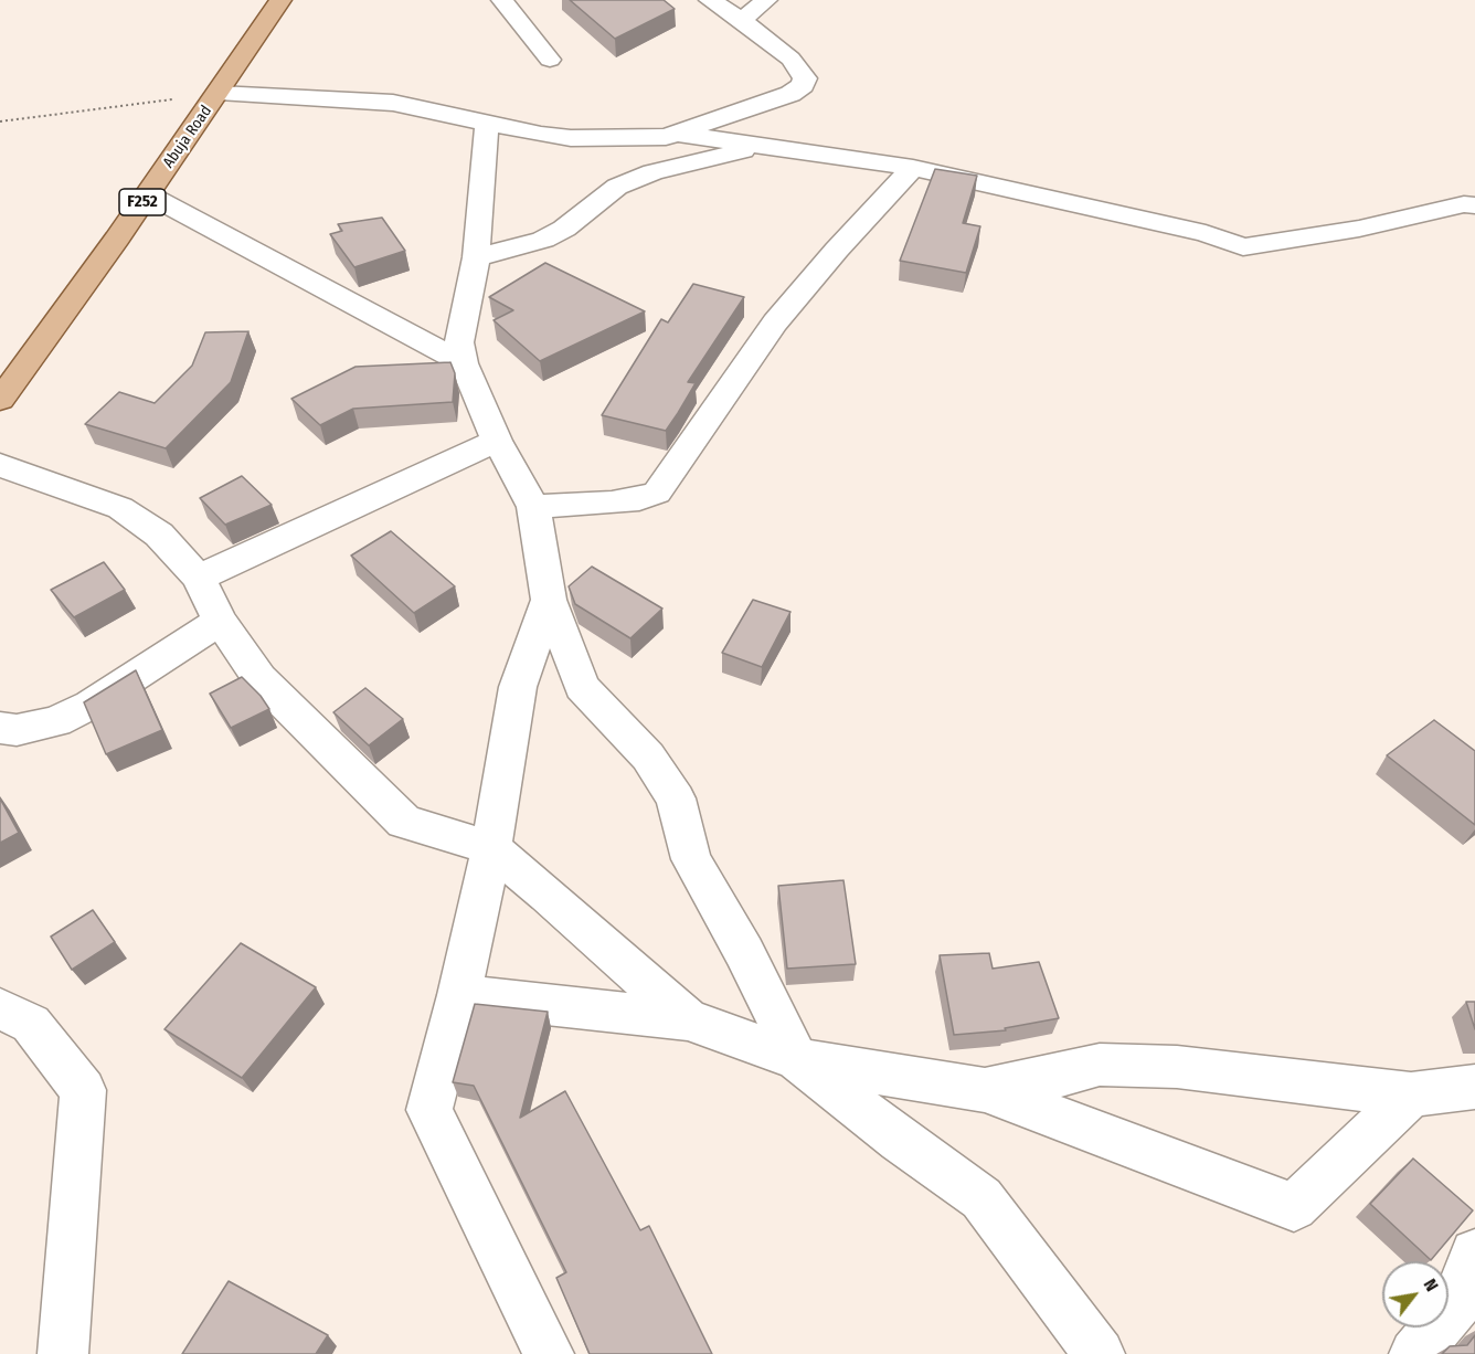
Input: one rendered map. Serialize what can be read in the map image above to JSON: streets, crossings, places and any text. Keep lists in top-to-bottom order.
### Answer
{
  "streets": {
    "main road": ["Abuja Road", "F252"]
  },
  "north": "top right"
}
